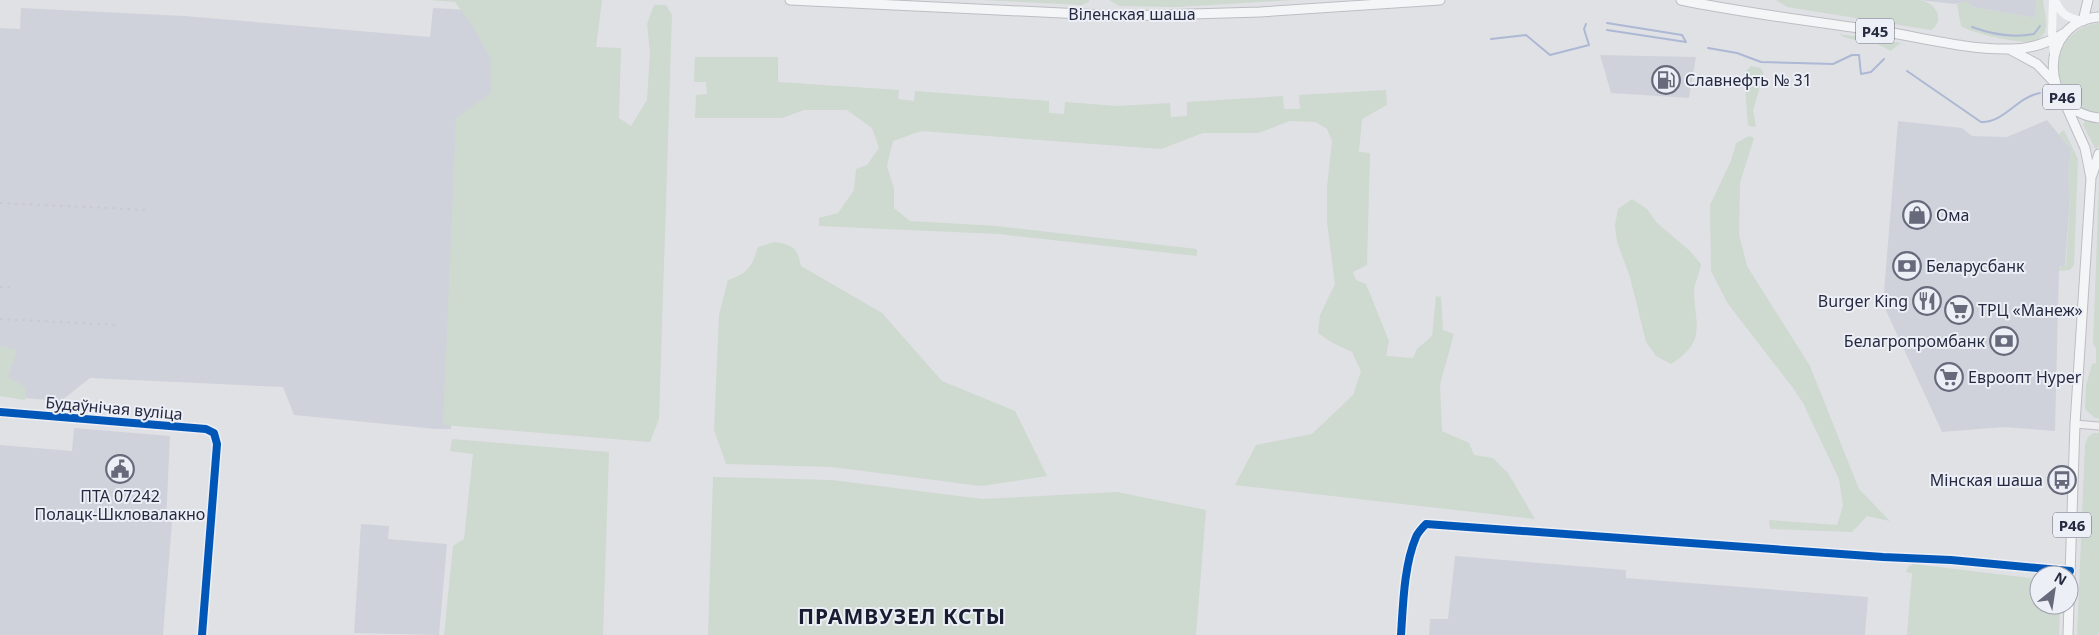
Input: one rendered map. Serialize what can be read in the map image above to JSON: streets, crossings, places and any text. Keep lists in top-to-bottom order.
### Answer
{
  "streets": {
    "main road": ["Віленская шаша", "Р45", "Р46"],
    "street": ["Будаўнічая вуліца"]
  },
  "crossings": [
    ["Р45", "Р46"]
  ],
  "districts": ["ПРАМВУЗЕЛ КСТЫ"],
  "places": {
    "fuel station": ["Славнефть № 31"],
    "shop": ["Ома"],
    "bank": ["Беларусбанк", "Белагропромбанк"],
    "restaurant": ["Burger King"],
    "supermarket": ["ТРЦ «Манеж»", "Евроопт Hyper"],
    "public building": ["ПТА 07242 Полацк-Шкловалакно"],
    "bus stop": ["Мінская шаша"]
  },
  "north": "top right"
}
